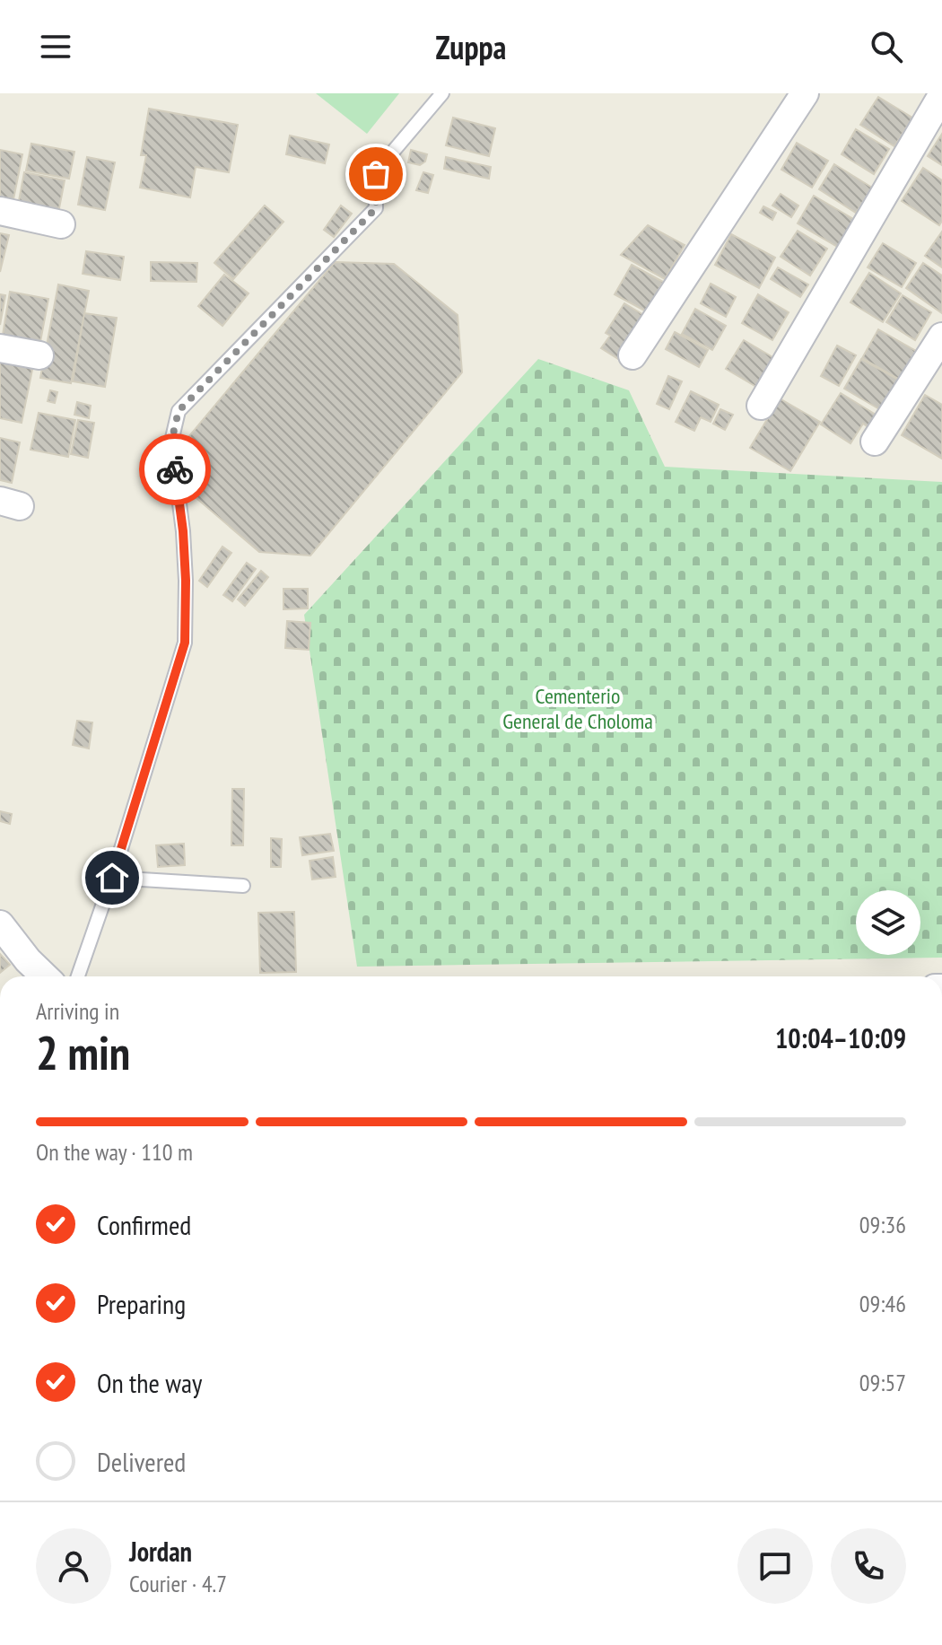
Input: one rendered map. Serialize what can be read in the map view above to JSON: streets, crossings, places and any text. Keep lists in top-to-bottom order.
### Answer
{
  "parks": ["Cementerio General de Choloma"],
  "page": {
    "header": "Zuppa",
    "heading": ["2 min", "Arriving in", "10:04–10:09"],
    "panel": ["Jordan", "Courier · 4.7"],
    "bar": "On the way · 110 m",
    "list": [
      ["Confirmed", "09:36"],
      ["Preparing", "09:46"],
      ["On the way", "09:57"],
      "Delivered"
    ]
  }
}
